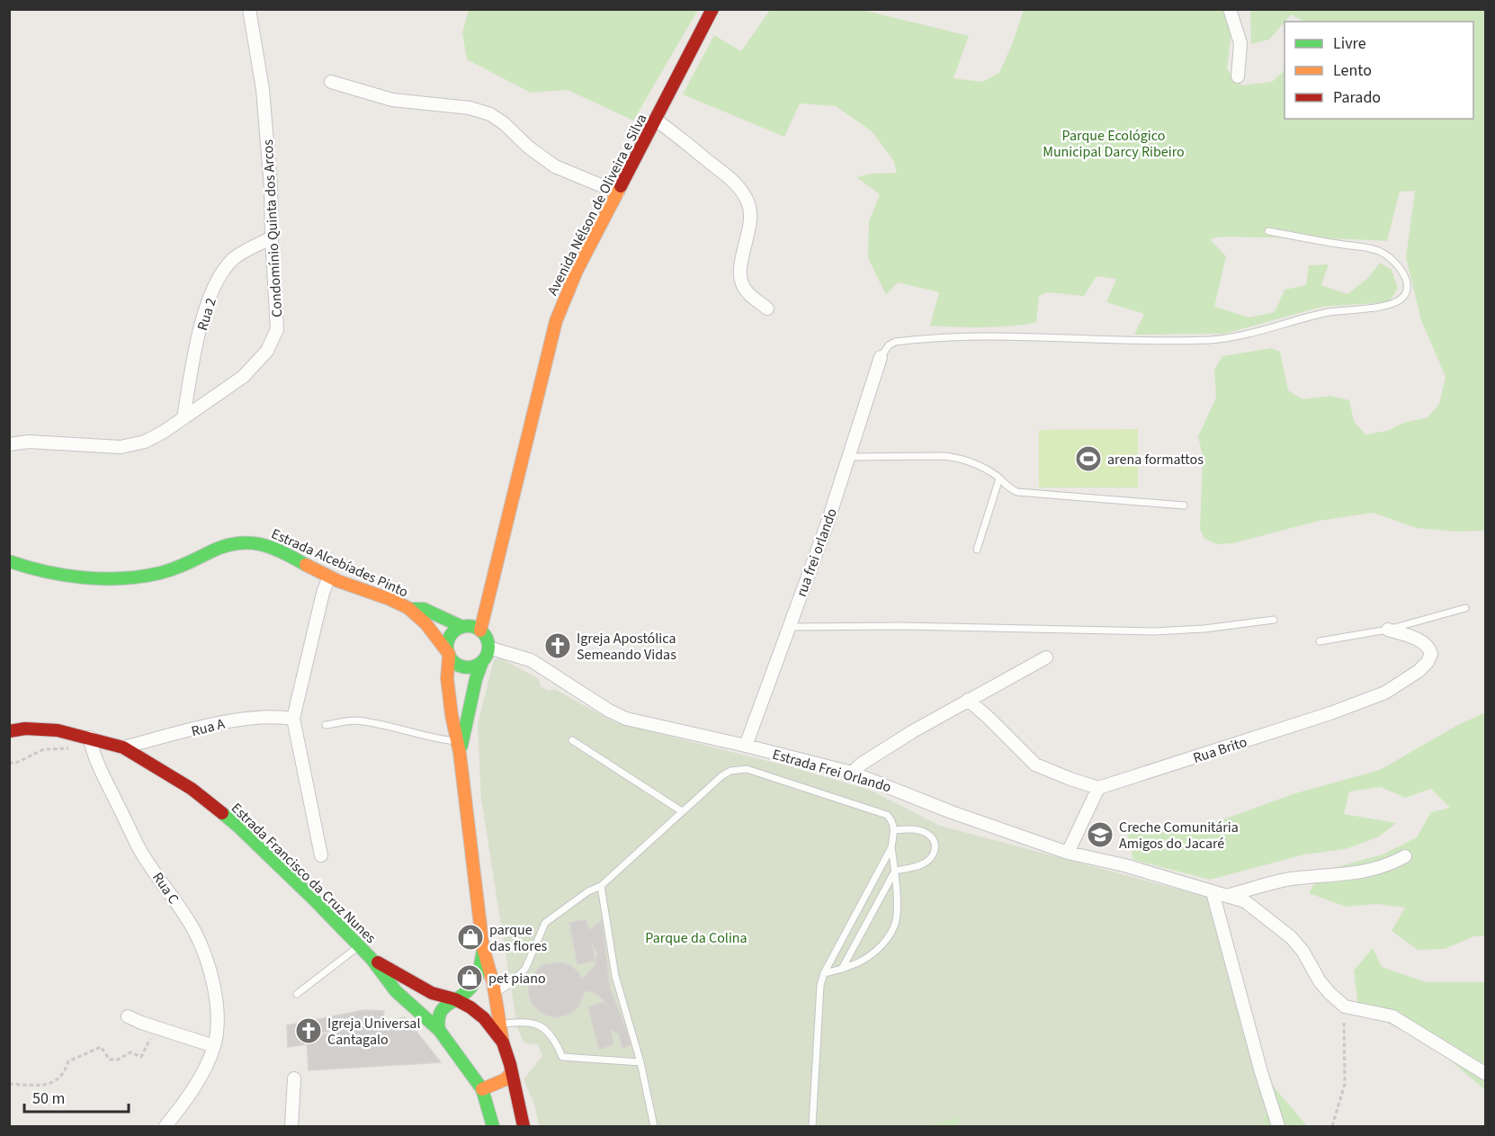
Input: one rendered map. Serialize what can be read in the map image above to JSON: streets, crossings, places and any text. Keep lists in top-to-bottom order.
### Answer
{
  "streets": {
    "street": [
      "Avenida Nélson de Oliveira e Silva",
      "Condomínio Quinta dos Arcos",
      "Rua 2",
      "rua frei orlando",
      "Estrada Alcebíades Pinto",
      "Rua A",
      "Rua Brito",
      "Estrada Frei Orlando",
      "Estrada Francisco da Cruz Nunes",
      "Rua C"
    ]
  },
  "crossings": [
    ["Avenida Nélson de Oliveira e Silva", "Estrada Alcebíades Pinto"],
    ["Avenida Nélson de Oliveira e Silva", "Estrada Frei Orlando"],
    ["Condomínio Quinta dos Arcos", "Rua 2"],
    ["rua frei orlando", "Estrada Frei Orlando"],
    ["Estrada Alcebíades Pinto", "Estrada Frei Orlando"],
    ["Rua A", "Estrada Francisco da Cruz Nunes"],
    ["Estrada Francisco da Cruz Nunes", "Rua C"]
  ],
  "parks": ["Parque Ecológico Municipal Darcy Ribeiro", "Parque da Colina"],
  "places": {
    "sports": ["arena formattos"],
    "church": ["Igreja Apostólica Semeando Vidas", "Igreja Universal Cantagalo"],
    "school or university": ["Creche Comunitária Amigos do Jacaré"],
    "shop": ["parque das flores", "pet piano"]
  },
  "legend": ["Livre", "Lento", "Parado"],
  "scale_bar": "50 m"
}
